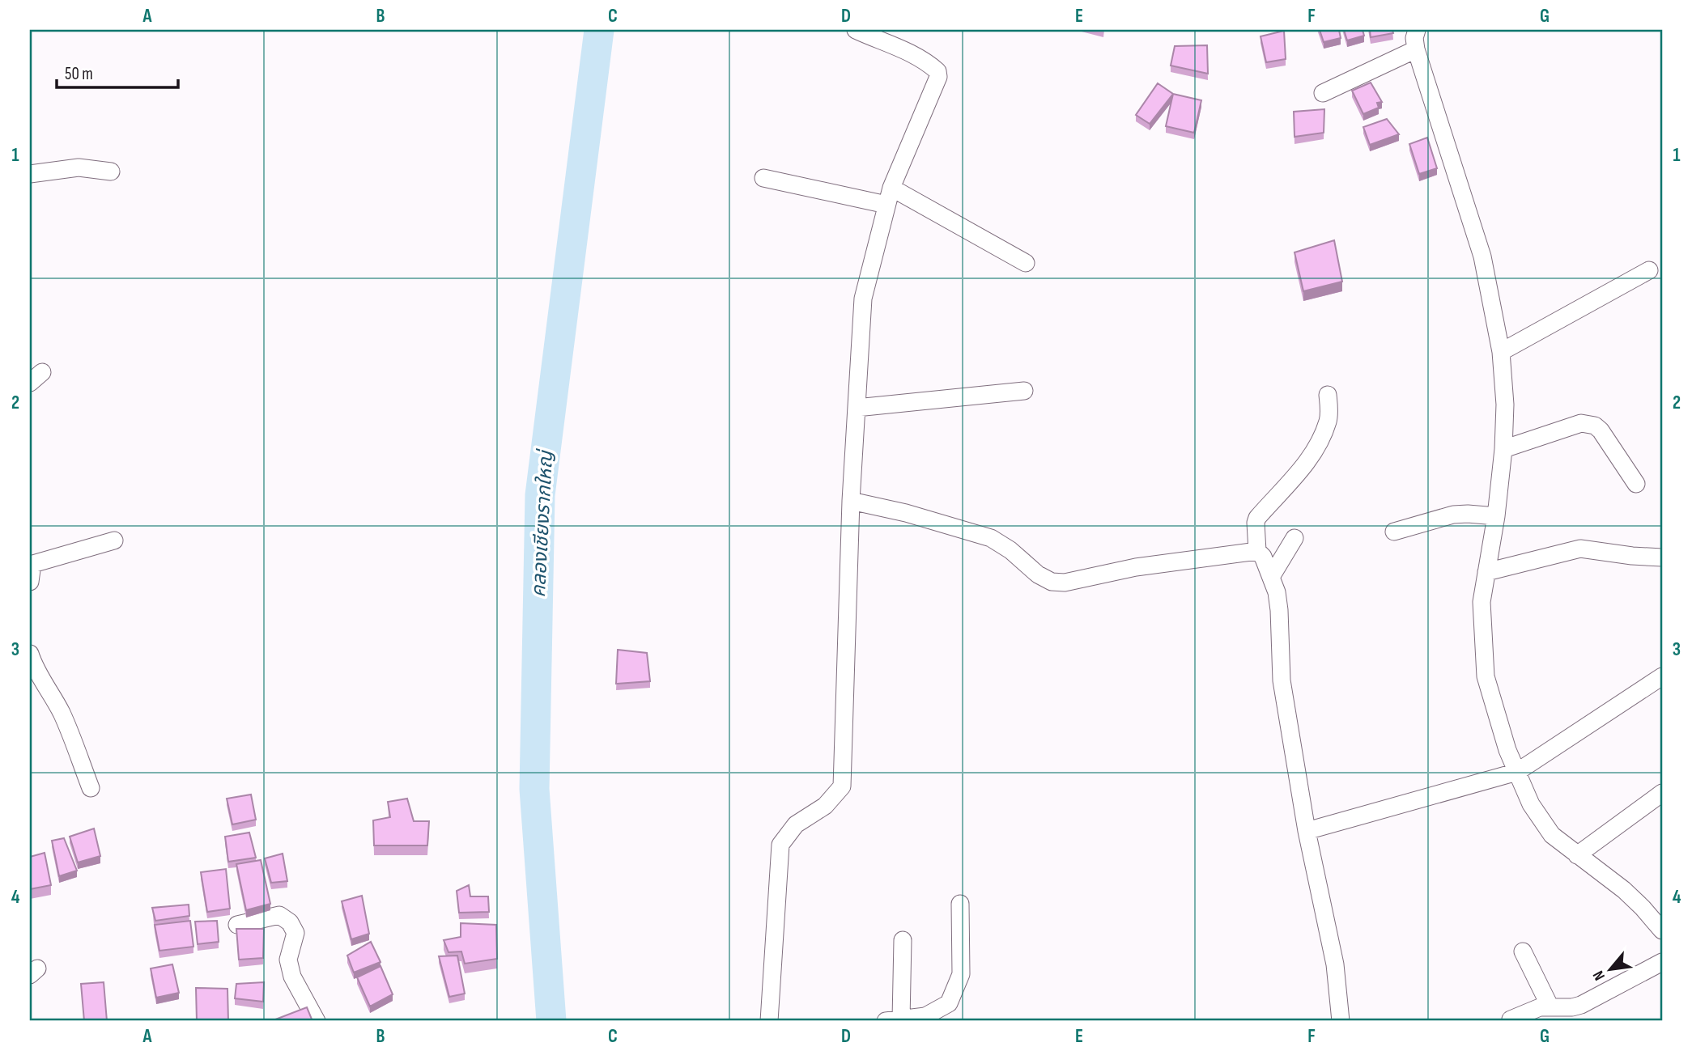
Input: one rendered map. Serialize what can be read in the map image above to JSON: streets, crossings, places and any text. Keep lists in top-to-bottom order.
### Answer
{
  "water": ["คลองเชียงรากใหญ่"],
  "scale_bar": "50 m",
  "north": "bottom left",
  "grid": {
    "columns": [
      "A",
      "B",
      "C",
      "D",
      "E",
      "F",
      "G"
    ],
    "rows": [
      "1",
      "2",
      "3",
      "4"
    ]
  }
}
